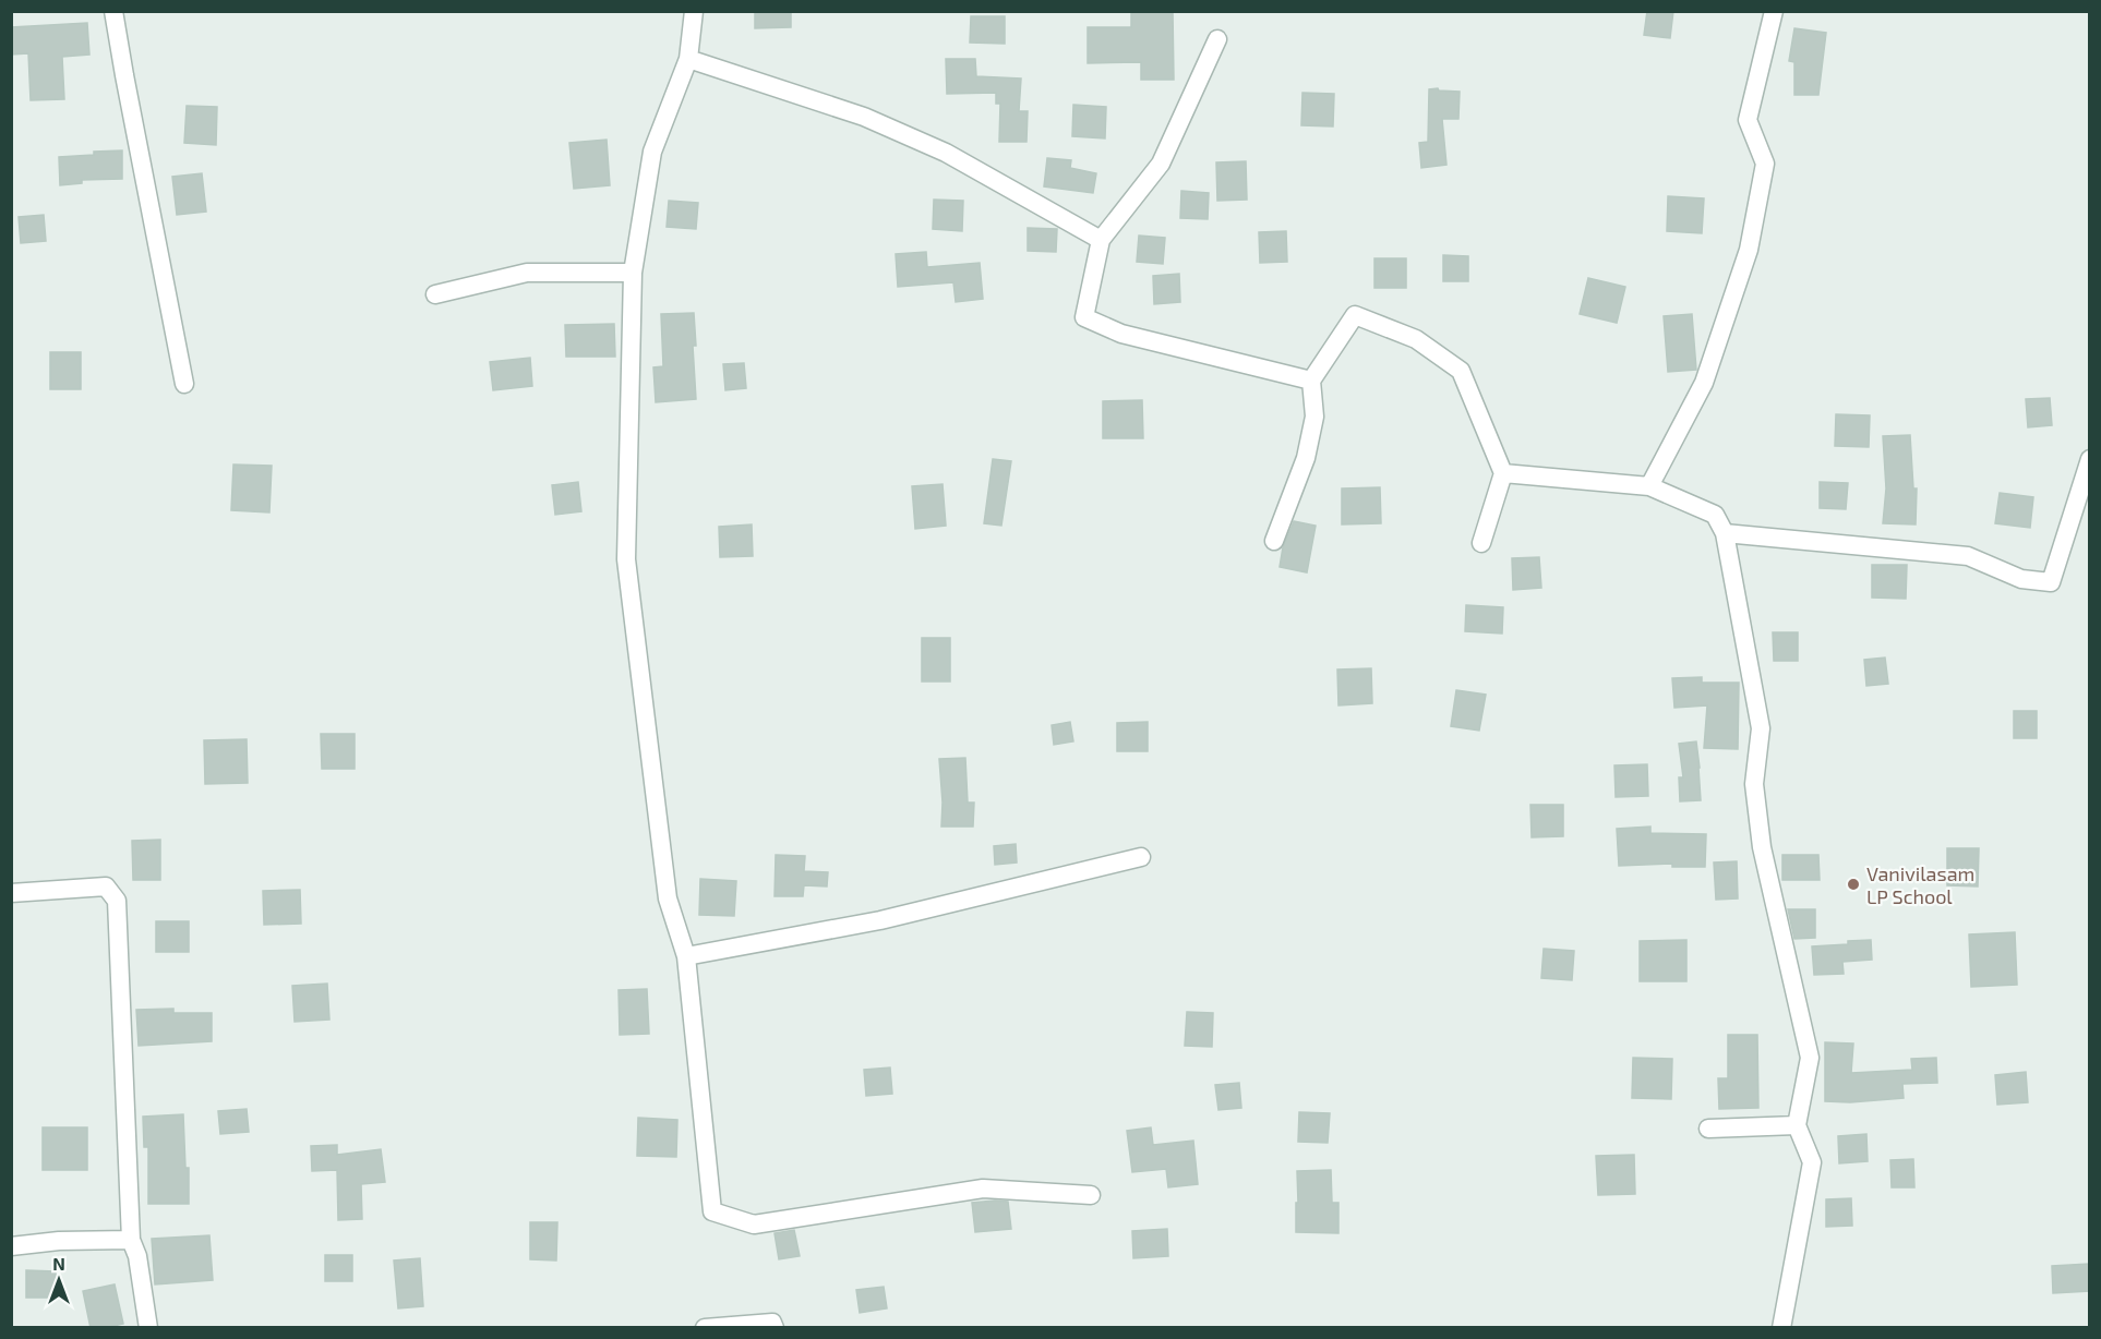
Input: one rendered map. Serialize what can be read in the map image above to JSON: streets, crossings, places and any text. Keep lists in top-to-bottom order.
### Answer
{
  "places": ["Vanivilasam LP School"],
  "north": "top"
}
